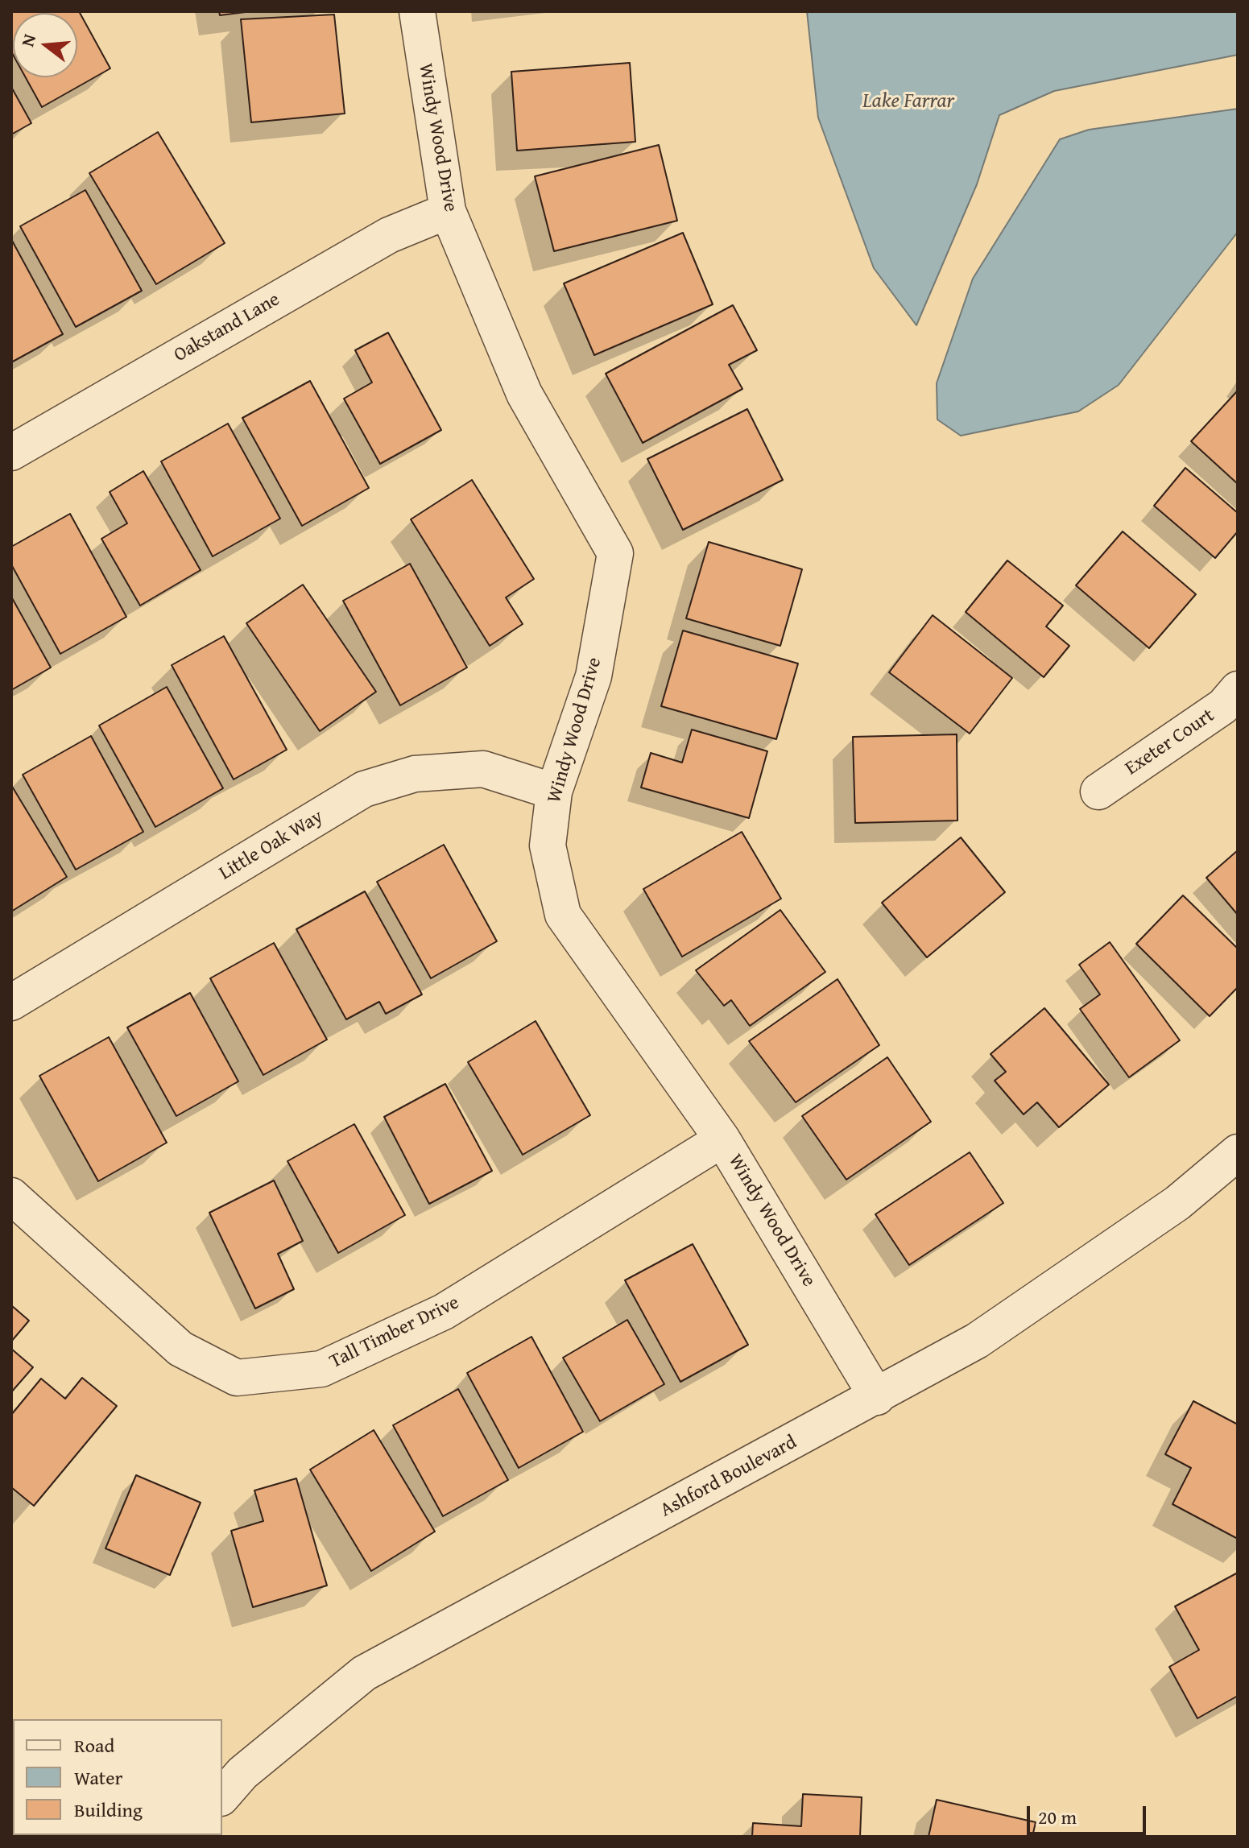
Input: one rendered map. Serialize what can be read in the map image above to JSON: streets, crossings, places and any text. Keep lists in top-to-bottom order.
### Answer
{
  "streets": {
    "street": [
      "Windy Wood Drive",
      "Oakstand Lane",
      "Exeter Court",
      "Little Oak Way",
      "Tall Timber Drive",
      "Ashford Boulevard"
    ]
  },
  "crossings": [
    ["Windy Wood Drive", "Oakstand Lane"],
    ["Windy Wood Drive", "Little Oak Way"],
    ["Windy Wood Drive", "Tall Timber Drive"],
    ["Windy Wood Drive", "Ashford Boulevard"]
  ],
  "water": ["Lake Farrar"],
  "legend": ["Road", "Water", "Building"],
  "scale_bar": "20 m",
  "north": "left"
}
